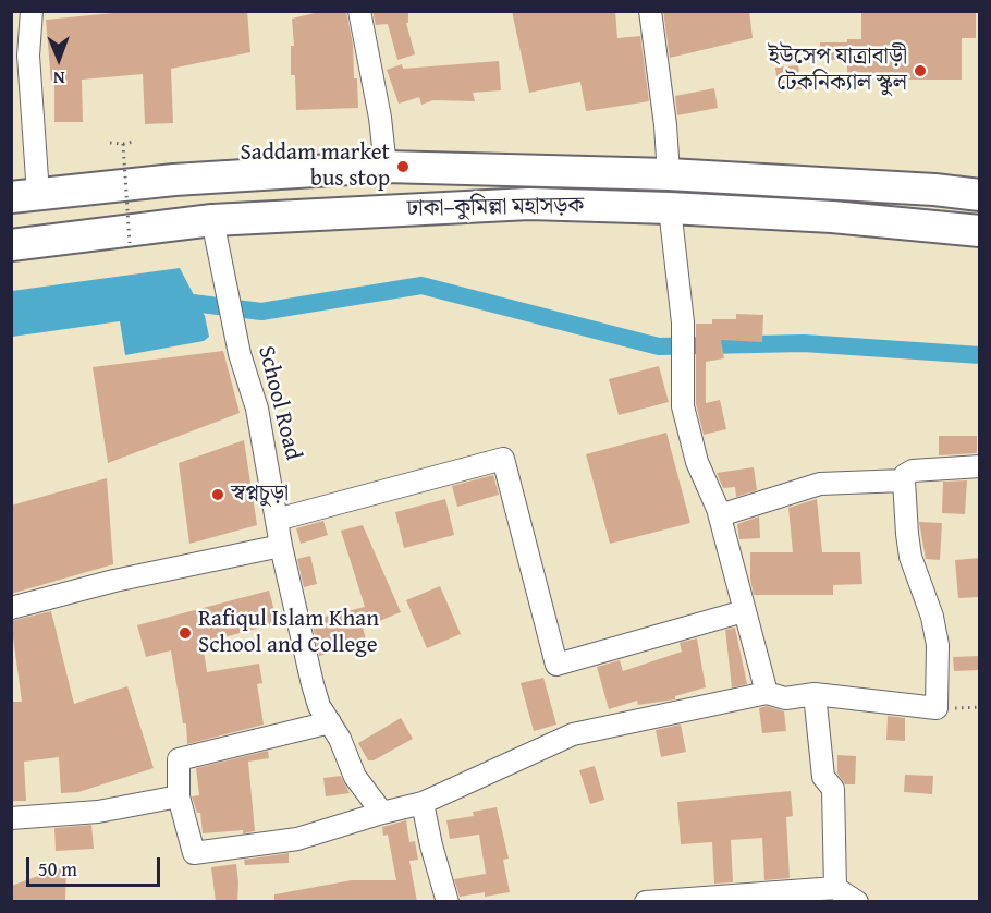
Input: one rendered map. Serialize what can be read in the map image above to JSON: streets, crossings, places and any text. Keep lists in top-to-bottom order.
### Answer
{
  "streets": {
    "highway": ["ঢাকা–কুমিল্লা মহাসড়ক"],
    "street": ["School Road"]
  },
  "crossings": [
    ["ঢাকা–কুমিল্লা মহাসড়ক", "School Road"]
  ],
  "places": [
    "ইউসেপ যাত্রাবাড়ী টেকনিক্যাল স্কুল",
    "Saddam market bus stop",
    "স্বপ্নচুড়া",
    "Rafiqul Islam Khan School and College"
  ],
  "scale_bar": "50 m",
  "north": "bottom"
}
